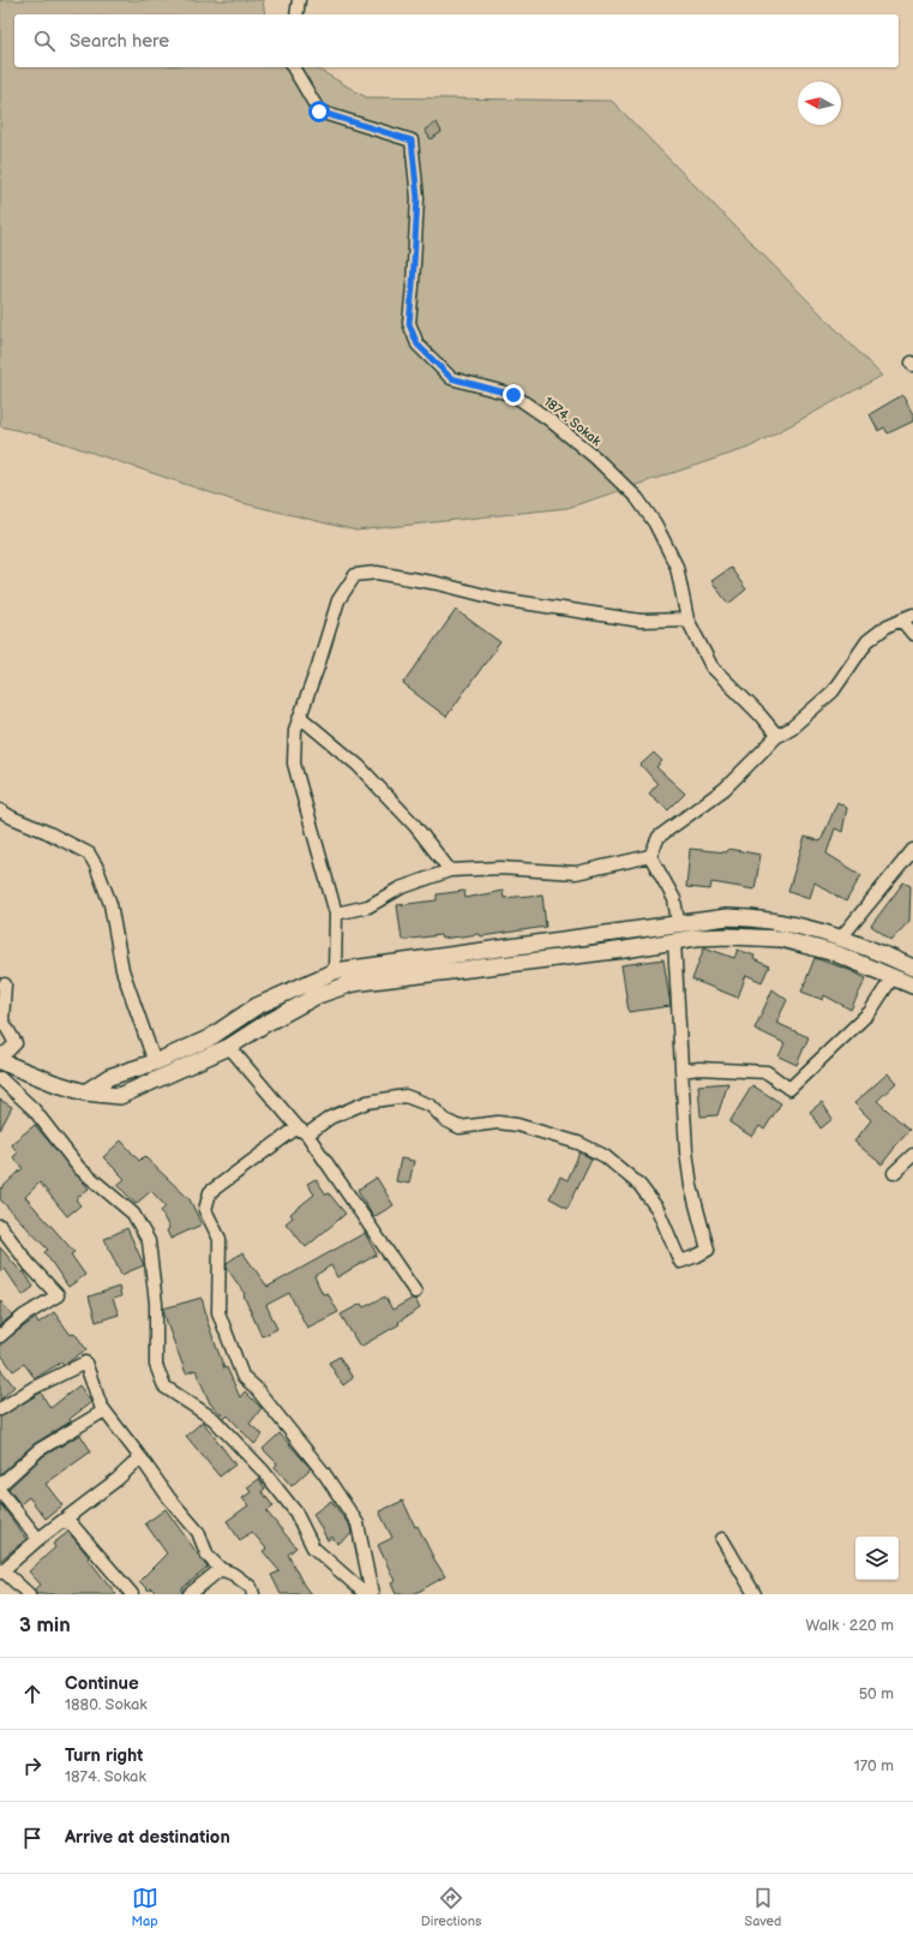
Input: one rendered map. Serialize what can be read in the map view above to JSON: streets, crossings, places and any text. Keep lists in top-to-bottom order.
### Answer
{
  "streets": {
    "street": ["1874. Sokak"]
  },
  "north": "left",
  "page": {
    "search": "Search here",
    "heading": ["3 min", "Walk · 220 m"],
    "list": [
      ["Continue", "1880. Sokak", "50 m"],
      ["Turn right", "1874. Sokak", "170 m"],
      "Arrive at destination"
    ],
    "nav": ["Map", "Directions", "Saved"]
  }
}
